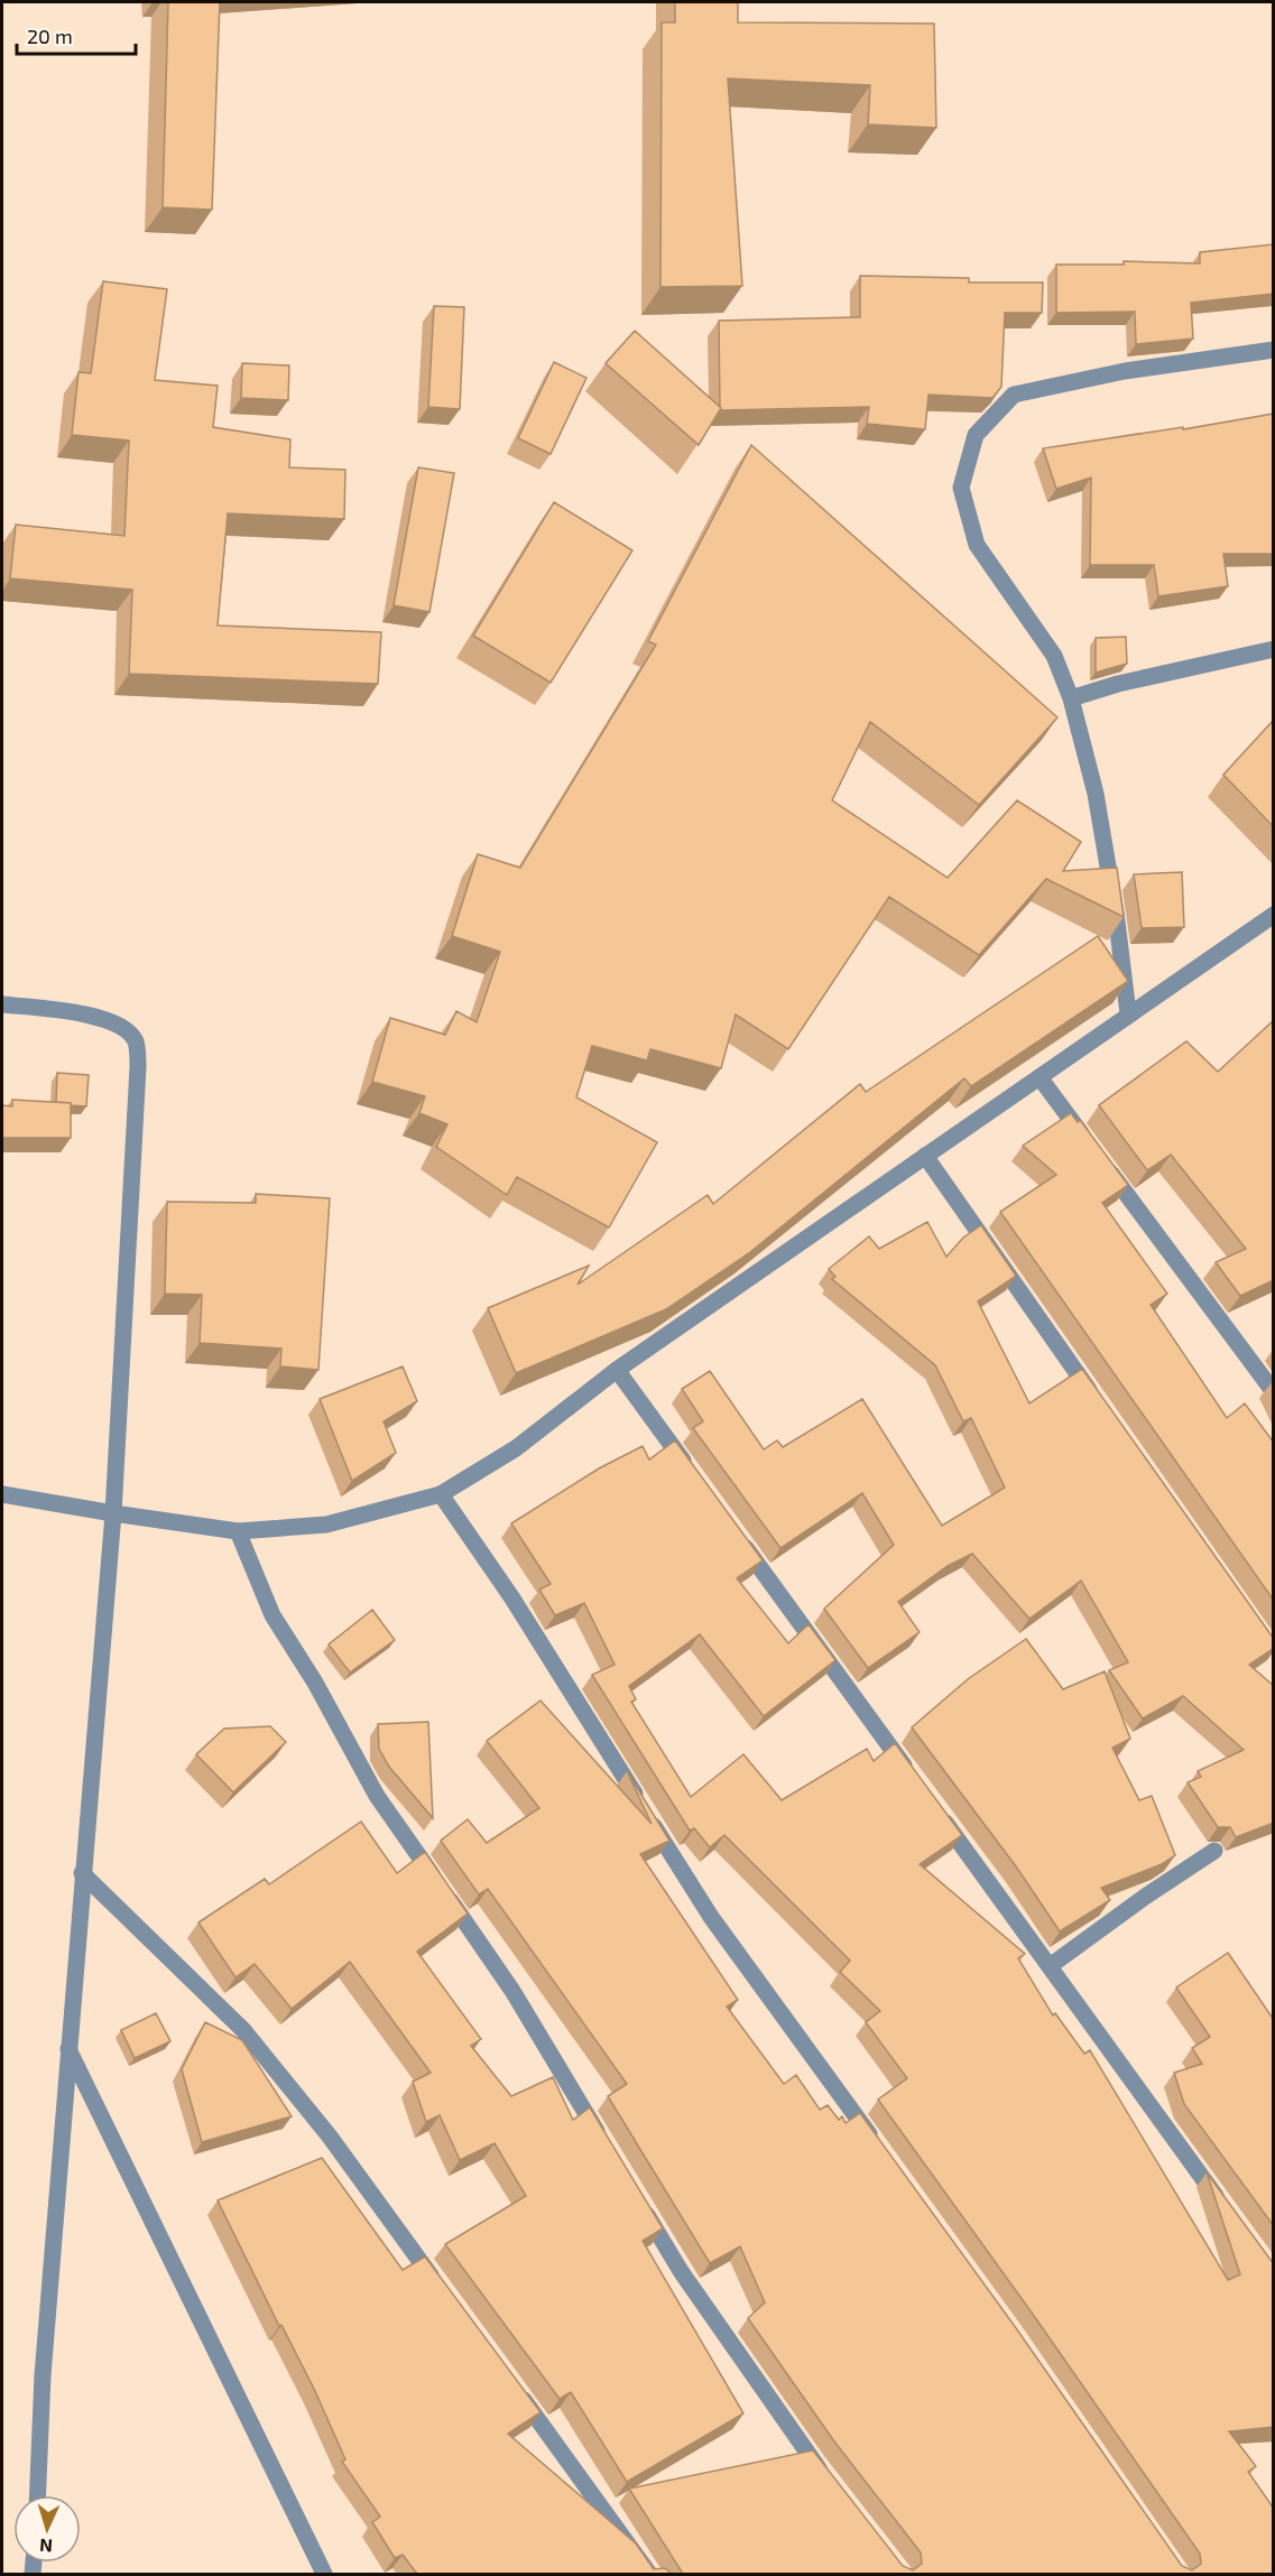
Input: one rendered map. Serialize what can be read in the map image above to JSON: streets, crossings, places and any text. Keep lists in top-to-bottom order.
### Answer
{
  "scale_bar": "20 m",
  "north": "bottom"
}
